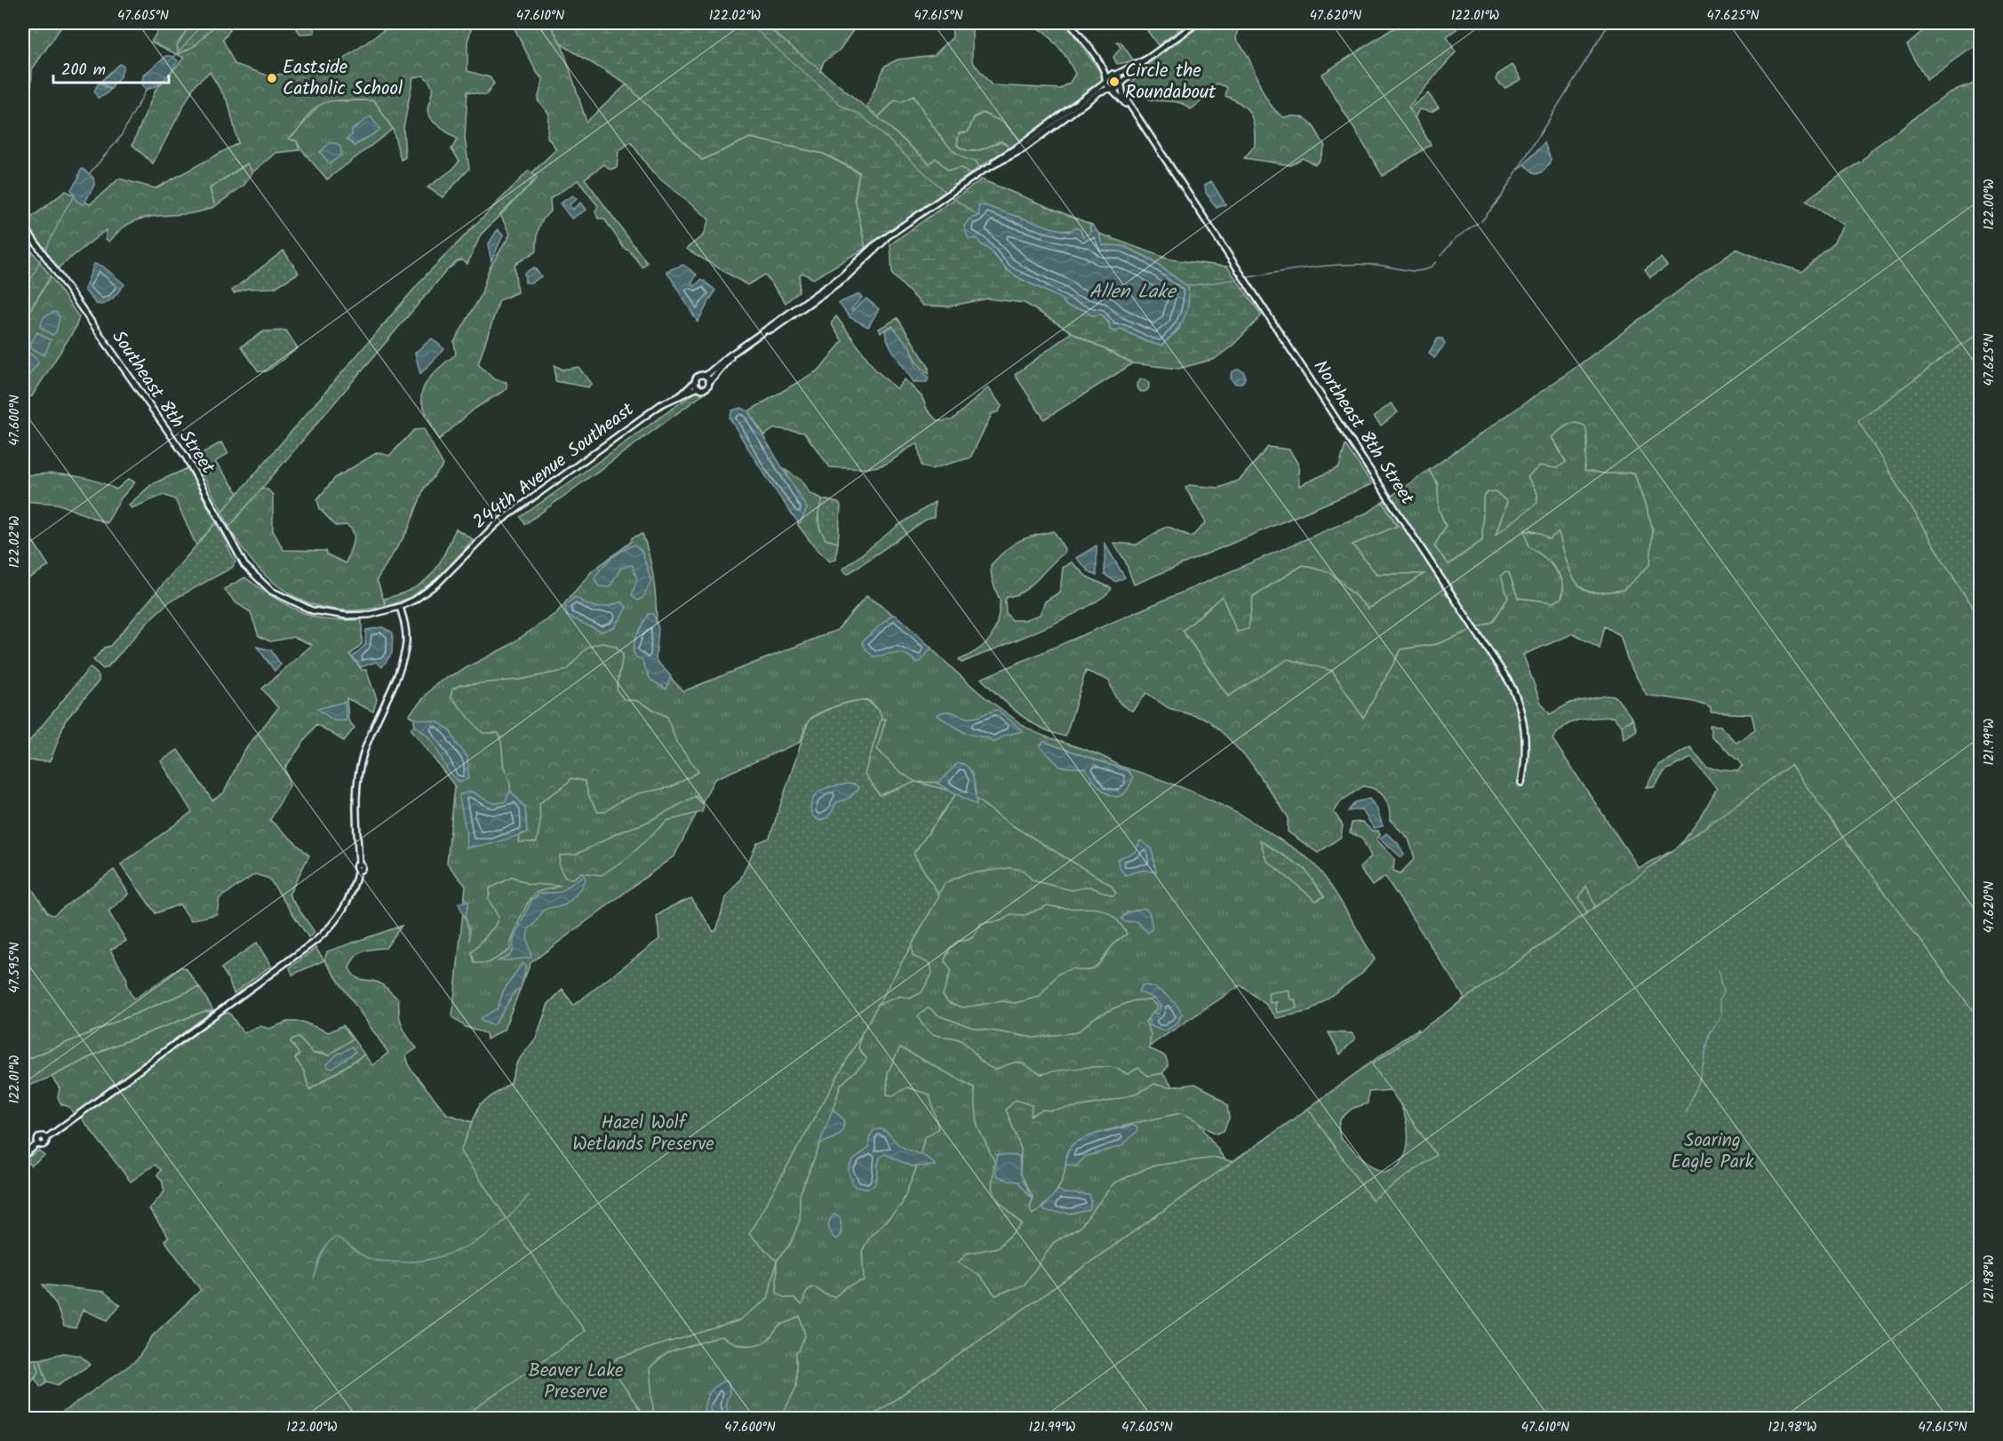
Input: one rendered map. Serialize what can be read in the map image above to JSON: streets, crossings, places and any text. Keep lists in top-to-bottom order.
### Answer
{
  "streets": {
    "street": ["Southeast 8th Street", "Northeast 8th Street", "244th Avenue Southeast"]
  },
  "crossings": [
    ["Southeast 8th Street", "244th Avenue Southeast"]
  ],
  "water": ["Allen Lake"],
  "parks": ["Hazel Wolf Wetlands Preserve", "Soaring Eagle Park", "Beaver Lake Preserve"],
  "places": ["Eastside Catholic School", "Circle the Roundabout"],
  "scale_bar": "200 m",
  "coordinates": [
    "47.605°N",
    "47.610°N",
    "122.02°W",
    "47.615°N",
    "47.620°N",
    "122.01°W",
    "47.625°N",
    "122.00°W",
    "47.600°N",
    "121.99°W",
    "47.595°N",
    "121.98°W"
  ]
}
